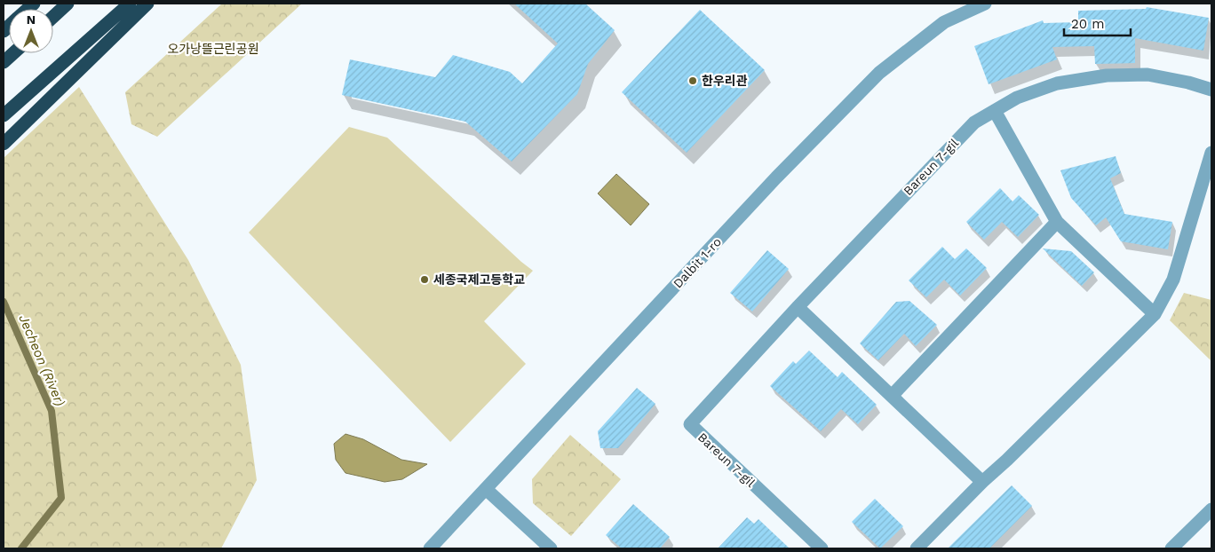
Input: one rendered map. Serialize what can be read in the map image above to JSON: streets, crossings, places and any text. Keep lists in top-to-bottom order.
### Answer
{
  "streets": {
    "street": ["Bareun 7-gil", "Dalbit 1-ro"]
  },
  "water": ["Jecheon (River)"],
  "parks": ["오가낭뜰근린공원"],
  "places": ["한우리관", "세종국제고등학교"],
  "scale_bar": "20 m",
  "north": "top"
}
